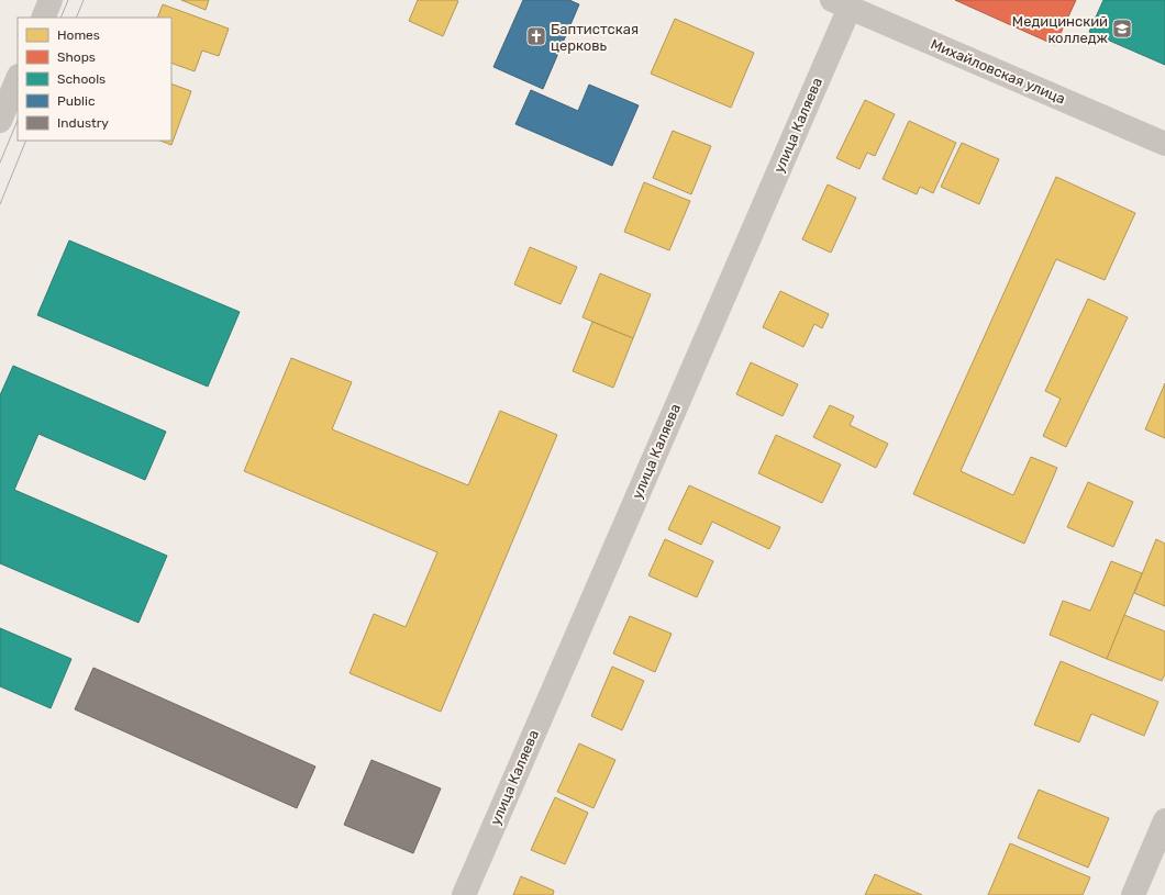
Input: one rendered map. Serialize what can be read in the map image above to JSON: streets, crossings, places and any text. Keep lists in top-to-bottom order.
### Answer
{
  "streets": {
    "street": ["Михайловская улица", "улица Каляева"]
  },
  "crossings": [
    ["Михайловская улица", "улица Каляева"]
  ],
  "places": {
    "school or university": ["Медицинский колледж"],
    "church": ["Баптистская церковь"]
  },
  "legend": [
    "Homes",
    "Shops",
    "Schools",
    "Public",
    "Industry"
  ]
}
